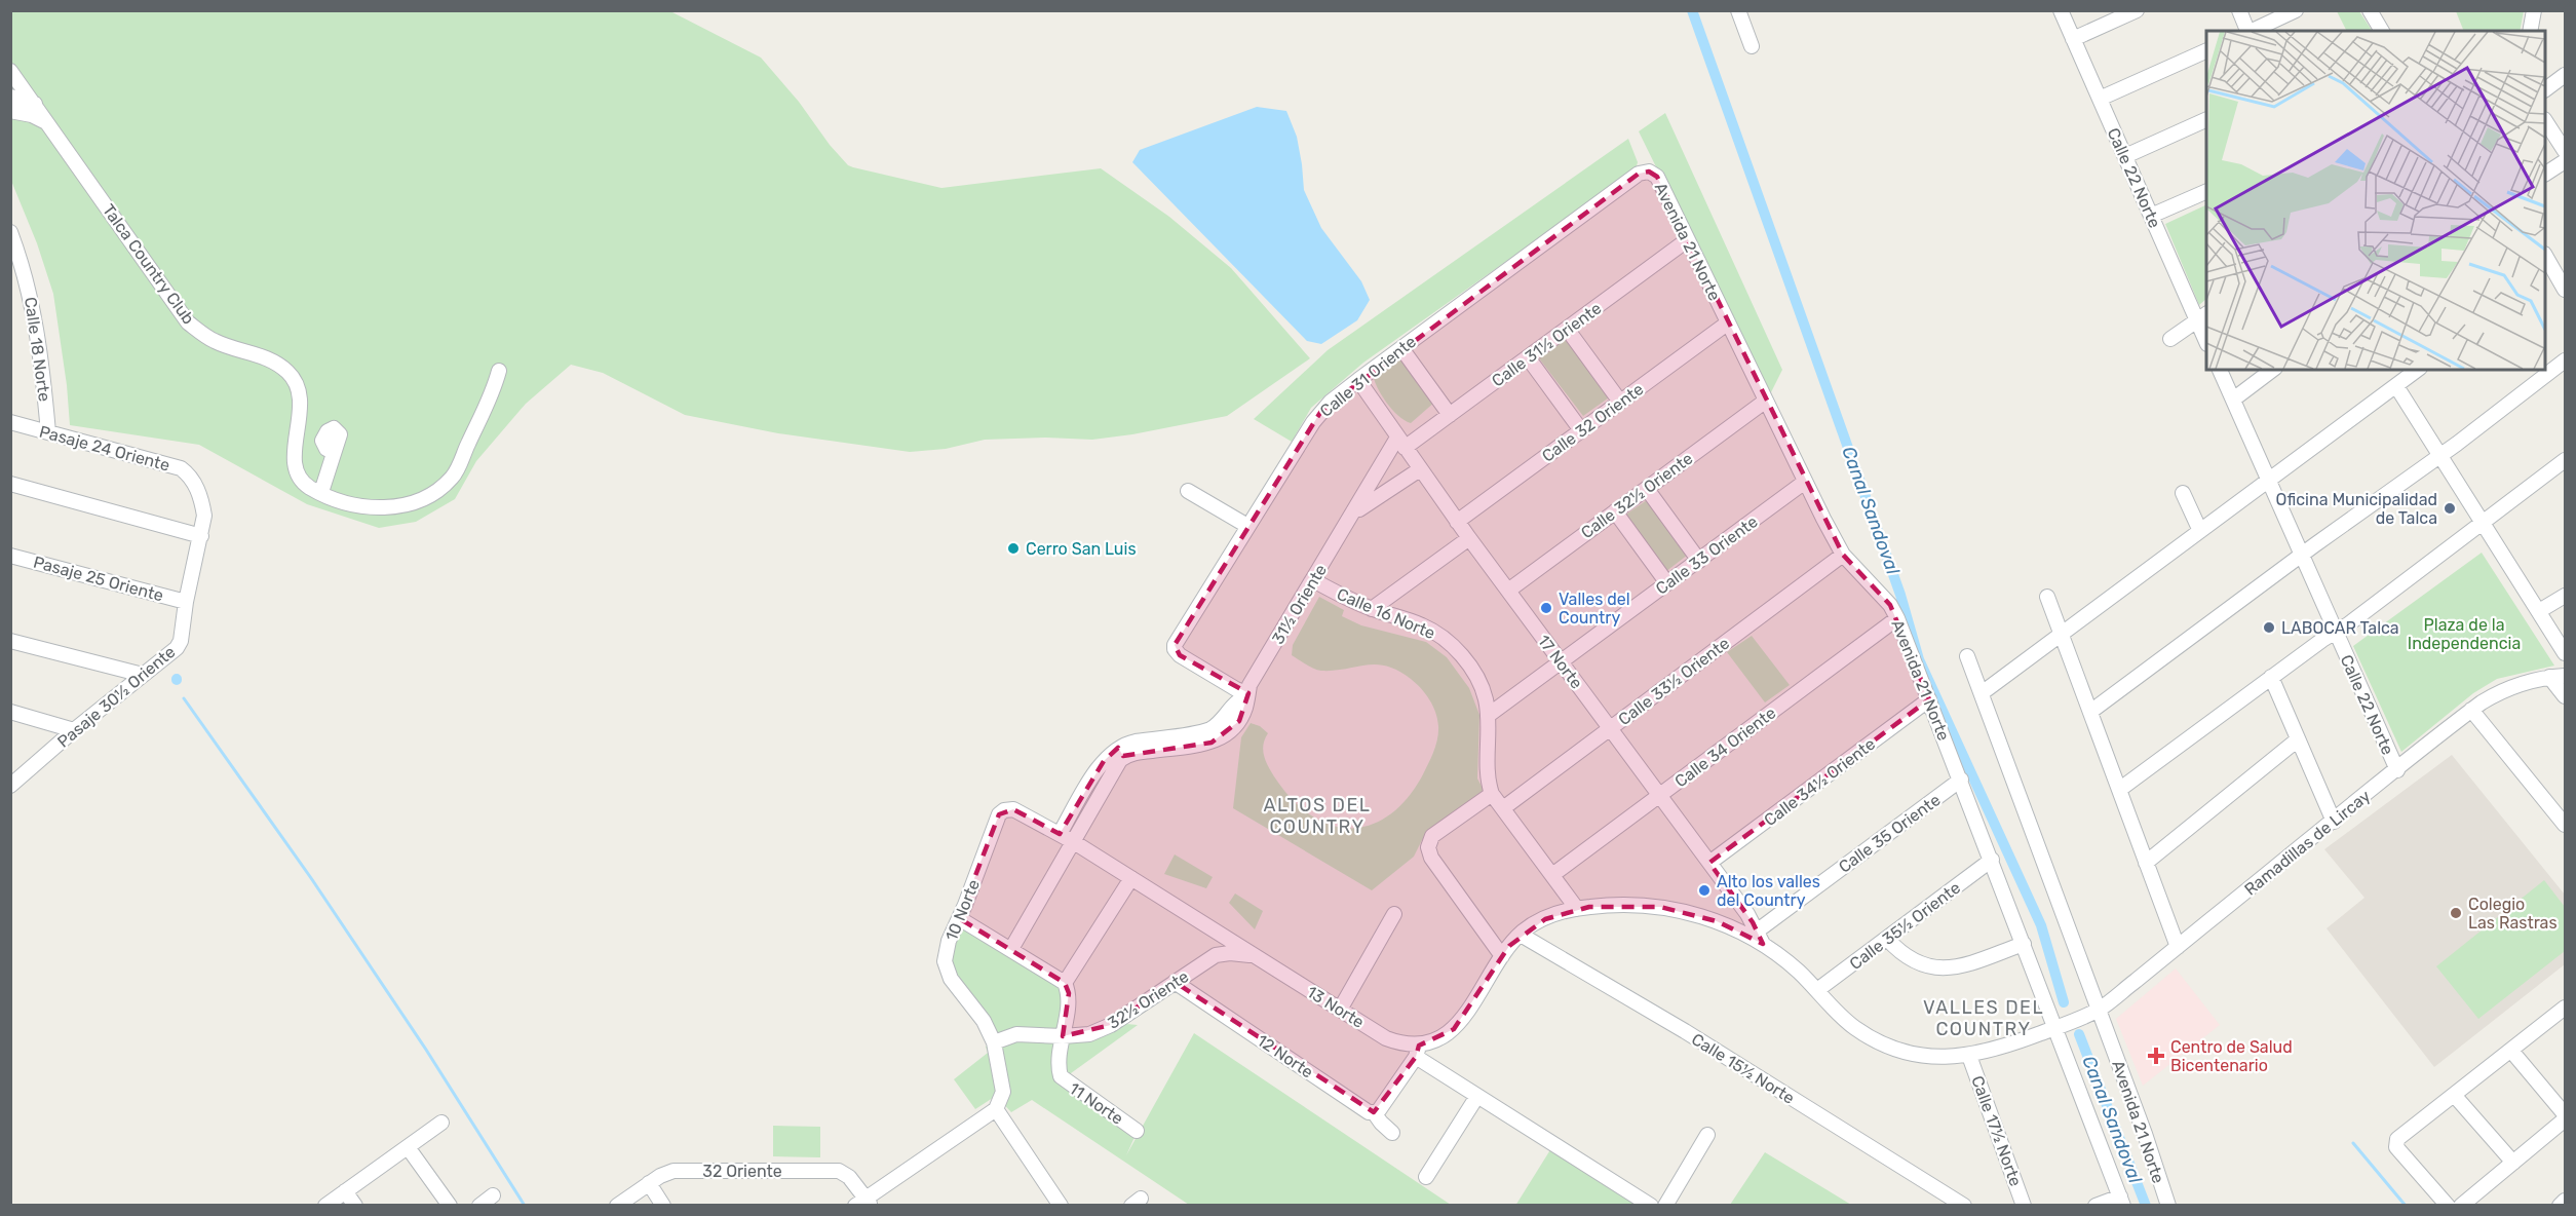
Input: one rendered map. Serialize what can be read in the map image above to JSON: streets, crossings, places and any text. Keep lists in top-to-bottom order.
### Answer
{
  "streets": {
    "street": [
      "Calle 22 Norte",
      "Avenida 21 Norte",
      "Talca Country Club",
      "Calle 31½ Oriente",
      "Calle 18 Norte",
      "Calle 31 Oriente",
      "Calle 32 Oriente",
      "Pasaje 24 Oriente",
      "Calle 32½ Oriente",
      "Calle 33 Oriente",
      "Pasaje 25 Oriente",
      "31½ Oriente",
      "Calle 16 Norte",
      "17 Norte",
      "Calle 33½ Oriente",
      "Pasaje 30½ Oriente",
      "Calle 34 Oriente",
      "Calle 34½ Oriente",
      "Calle 35 Oriente",
      "Ramadillas de Lircay",
      "10 Norte",
      "Calle 35½ Oriente",
      "32½ Oriente",
      "13 Norte",
      "12 Norte",
      "Calle 15½ Norte",
      "11 Norte",
      "Calle 17½ Norte",
      "32 Oriente"
    ]
  },
  "crossings": [
    ["Calle 22 Norte", "Ramadillas de Lircay"],
    ["Avenida 21 Norte", "Calle 31½ Oriente"],
    ["Avenida 21 Norte", "Calle 31 Oriente"],
    ["Avenida 21 Norte", "Calle 32 Oriente"],
    ["Avenida 21 Norte", "Calle 32½ Oriente"],
    ["Avenida 21 Norte", "Calle 33 Oriente"],
    ["Avenida 21 Norte", "Calle 33½ Oriente"],
    ["Avenida 21 Norte", "Calle 34 Oriente"],
    ["Avenida 21 Norte", "Calle 34½ Oriente"],
    ["Avenida 21 Norte", "Calle 35 Oriente"],
    ["Avenida 21 Norte", "Ramadillas de Lircay"],
    ["Avenida 21 Norte", "Calle 35½ Oriente"],
    ["Calle 31½ Oriente", "31½ Oriente"],
    ["Calle 31½ Oriente", "17 Norte"],
    ["Calle 18 Norte", "Pasaje 24 Oriente"],
    ["Calle 31 Oriente", "31½ Oriente"],
    ["Calle 31 Oriente", "17 Norte"],
    ["Calle 32 Oriente", "17 Norte"],
    ["Pasaje 24 Oriente", "Pasaje 30½ Oriente"],
    ["Calle 32½ Oriente", "17 Norte"],
    ["Calle 33 Oriente", "Calle 16 Norte"],
    ["Calle 33 Oriente", "17 Norte"],
    ["Pasaje 25 Oriente", "Pasaje 30½ Oriente"],
    ["31½ Oriente", "Calle 16 Norte"],
    ["31½ Oriente", "17 Norte"],
    ["17 Norte", "Calle 33½ Oriente"],
    ["17 Norte", "Calle 34 Oriente"],
    ["17 Norte", "Calle 34½ Oriente"],
    ["17 Norte", "Calle 35 Oriente"],
    ["17 Norte", "Ramadillas de Lircay"],
    ["Calle 35 Oriente", "Ramadillas de Lircay"],
    ["Ramadillas de Lircay", "Calle 35½ Oriente"],
    ["Ramadillas de Lircay", "Calle 17½ Norte"],
    ["10 Norte", "32½ Oriente"],
    ["10 Norte", "13 Norte"],
    ["32½ Oriente", "13 Norte"],
    ["32½ Oriente", "12 Norte"],
    ["32½ Oriente", "11 Norte"]
  ],
  "districts": ["ALTOS DEL COUNTRY", "VALLES DEL COUNTRY"],
  "water": ["Canal Sandoval"],
  "parks": ["Plaza de la Independencia"],
  "places": {
    "other": [
      "Oficina Municipalidad de Talca",
      "Cerro San Luis",
      "Valles del Country",
      "LABOCAR Talca",
      "Alto los valles del Country",
      "Colegio Las Rastras"
    ],
    "health": ["Centro de Salud Bicentenario"]
  }
}
